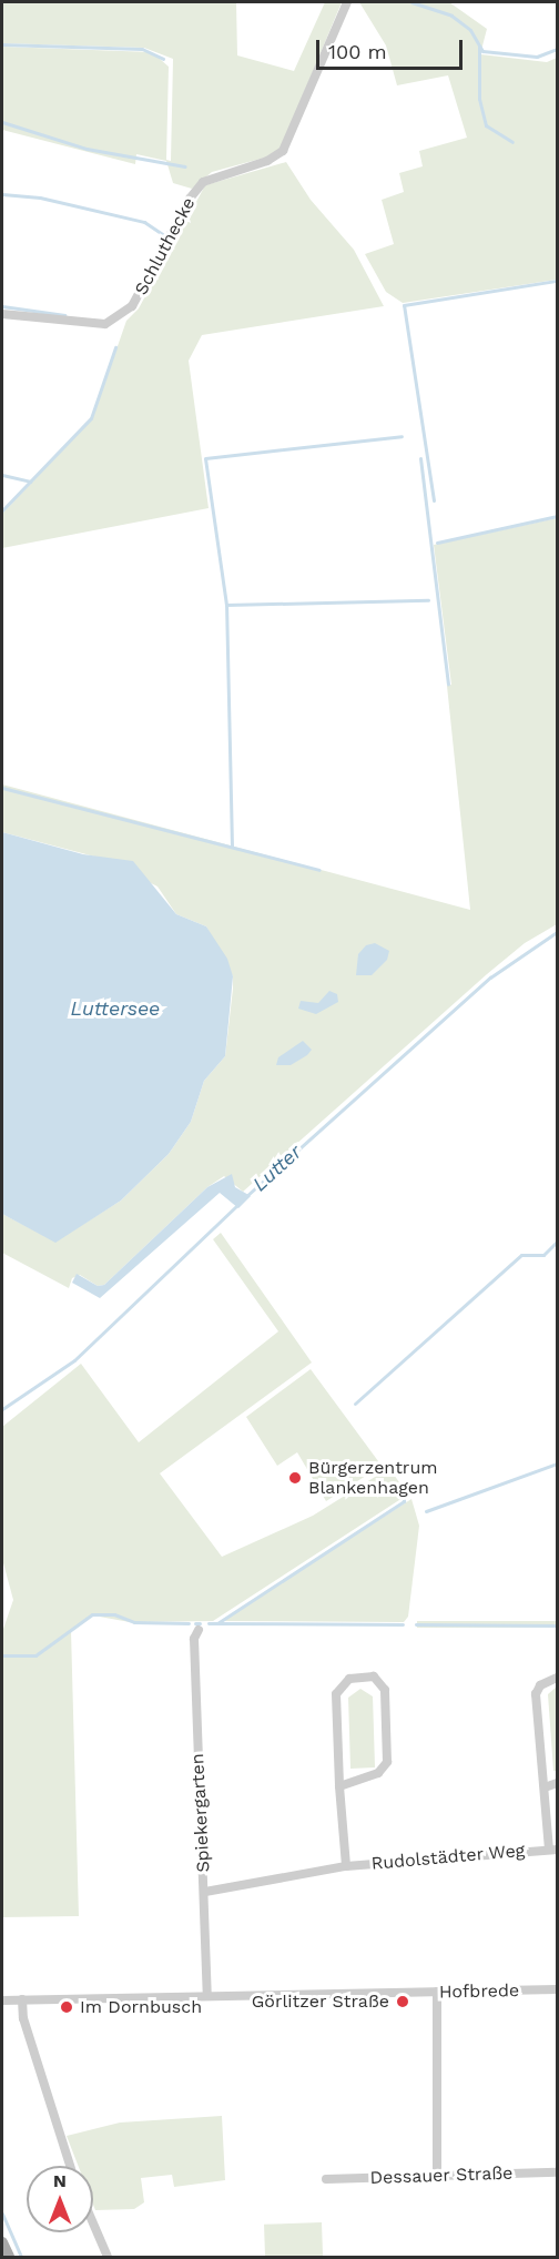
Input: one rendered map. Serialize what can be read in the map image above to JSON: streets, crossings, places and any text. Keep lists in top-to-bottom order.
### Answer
{
  "streets": {
    "street": [
      "Schluthecke",
      "Spiekergarten",
      "Rudolstädter Weg",
      "Hofbrede",
      "Dessauer Straße"
    ]
  },
  "crossings": [
    ["Spiekergarten", "Rudolstädter Weg"],
    ["Spiekergarten", "Hofbrede"]
  ],
  "water": ["Luttersee", "Lutter"],
  "places": ["Bürgerzentrum Blankenhagen", "Görlitzer Straße", "Im Dornbusch"],
  "scale_bar": "100 m",
  "north": "top"
}
